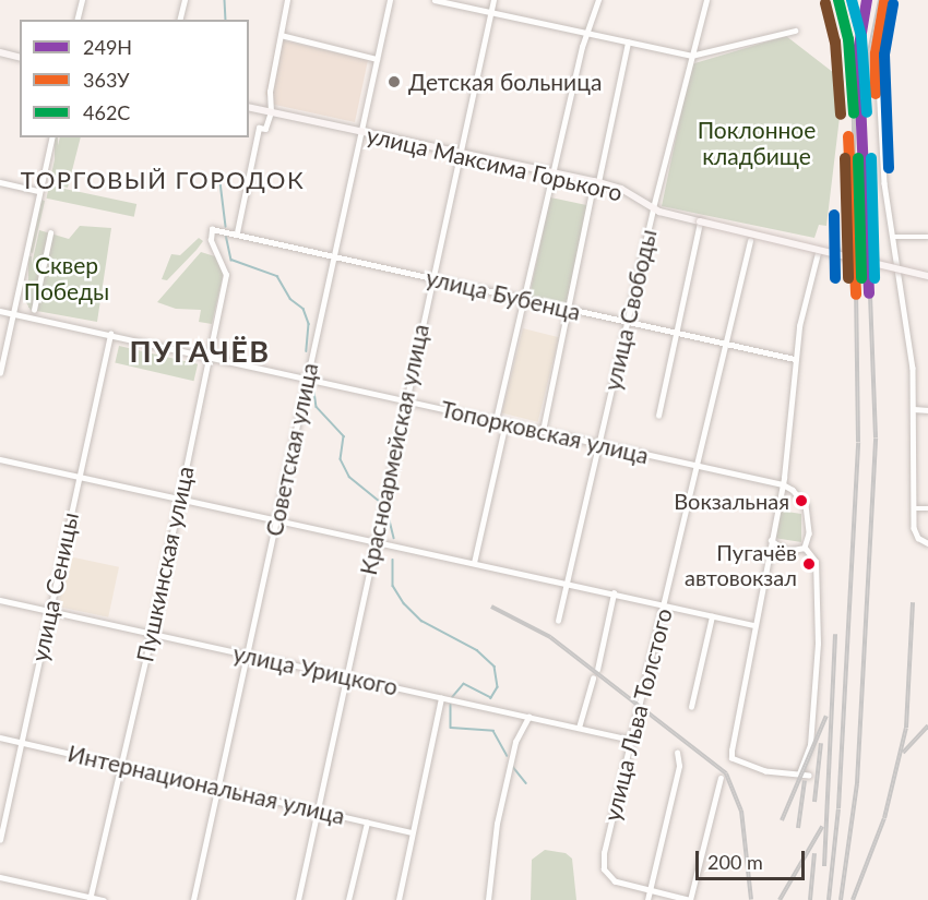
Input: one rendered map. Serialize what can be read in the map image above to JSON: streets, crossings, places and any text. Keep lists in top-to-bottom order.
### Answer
{
  "streets": {
    "main road": ["улица Максима Горького"],
    "street": [
      "улица Бубенца",
      "улица Свободы",
      "Топорковская улица",
      "Советская улица",
      "Красноармейская улица",
      "Пушкинская улица",
      "улица Сеницы",
      "улица Урицкого",
      "улица Льва Толстого",
      "Интернациональная улица"
    ]
  },
  "crossings": [
    ["улица Максима Горького", "улица Свободы"],
    ["улица Максима Горького", "Советская улица"],
    ["улица Максима Горького", "Красноармейская улица"],
    ["улица Бубенца", "улица Свободы"],
    ["улица Бубенца", "Советская улица"],
    ["улица Бубенца", "Красноармейская улица"],
    ["улица Бубенца", "Пушкинская улица"],
    ["улица Бубенца", "улица Льва Толстого"],
    ["улица Свободы", "Топорковская улица"],
    ["Топорковская улица", "Советская улица"],
    ["Топорковская улица", "Красноармейская улица"],
    ["Топорковская улица", "Пушкинская улица"],
    ["Топорковская улица", "улица Сеницы"],
    ["Топорковская улица", "улица Льва Толстого"],
    ["Советская улица", "улица Урицкого"],
    ["Советская улица", "Интернациональная улица"],
    ["Красноармейская улица", "улица Урицкого"],
    ["Красноармейская улица", "Интернациональная улица"],
    ["Пушкинская улица", "улица Урицкого"],
    ["Пушкинская улица", "Интернациональная улица"],
    ["улица Сеницы", "улица Урицкого"],
    ["улица Сеницы", "Интернациональная улица"],
    ["улица Урицкого", "улица Льва Толстого"]
  ],
  "districts": ["ТОРГОВЫЙ ГОРОДОК", "ПУГАЧЁВ"],
  "parks": ["Поклонное кладбище", "Сквер Победы"],
  "places": ["Детская больница", "Вокзальная", "Пугачёв автовокзал"],
  "lines": ["transit line 249Н", "transit line 462С", "transit line 363У"],
  "legend": ["249Н", "363У", "462С"],
  "scale_bar": "200 m"
}
